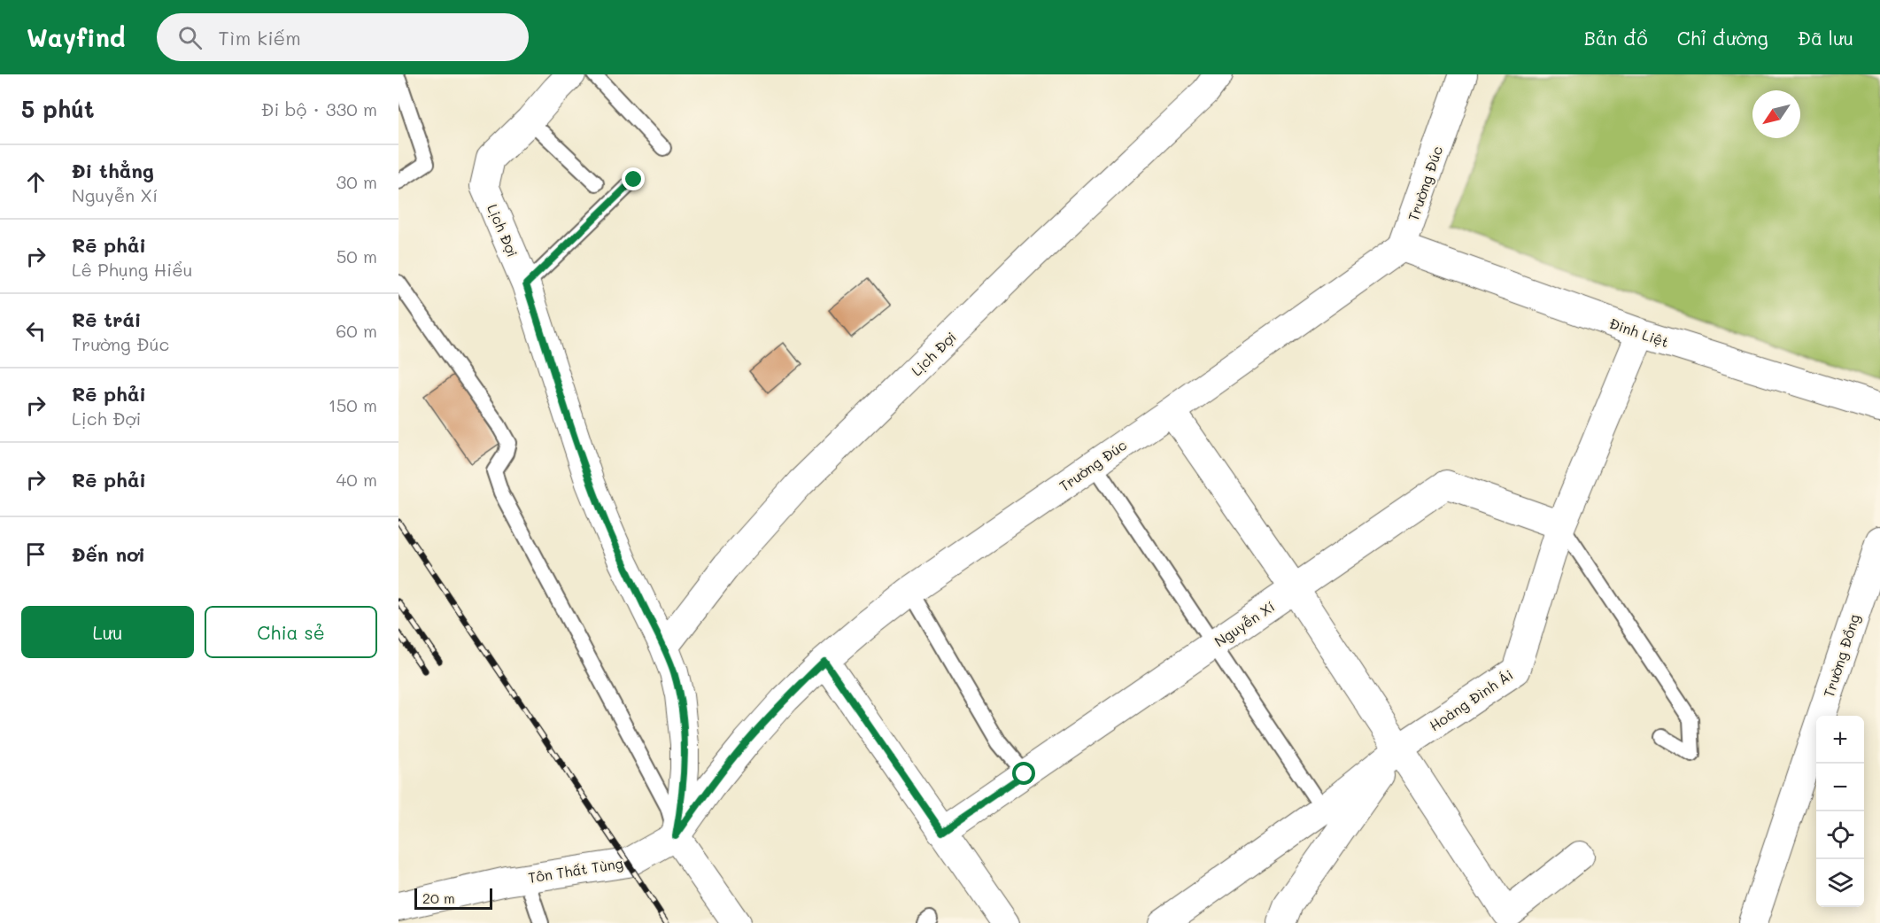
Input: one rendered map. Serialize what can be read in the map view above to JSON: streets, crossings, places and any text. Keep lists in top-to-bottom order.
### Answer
{
  "streets": {
    "street": [
      "Trường Đúc",
      "Lịch Đợi",
      "Đinh Liệt",
      "Nguyễn Xí",
      "Trường Đồng",
      "Hoàng Đình Ái",
      "Tôn Thất Tùng"
    ]
  },
  "crossings": [
    ["Trường Đúc", "Lịch Đợi"],
    ["Trường Đúc", "Đinh Liệt"],
    ["Trường Đúc", "Tôn Thất Tùng"],
    ["Lịch Đợi", "Tôn Thất Tùng"],
    ["Đinh Liệt", "Hoàng Đình Ái"],
    ["Nguyễn Xí", "Hoàng Đình Ái"]
  ],
  "scale_bar": "20 m",
  "north": "bottom left",
  "page": {
    "header": "Wayfind",
    "search": "Tìm kiếm",
    "nav": ["Bản đồ", "Chỉ đường", "Đã lưu"],
    "heading": ["5 phút", "Đi bộ · 330 m"],
    "list": [
      ["Đi thẳng", "Nguyễn Xí", "30 m"],
      ["Rẽ phải", "Lê Phụng Hiểu", "50 m"],
      ["Rẽ trái", "Trường Đúc", "60 m"],
      ["Rẽ phải", "Lịch Đợi", "150 m"],
      ["Rẽ phải", "40 m"],
      "Đến nơi"
    ],
    "buttons": ["Lưu", "Chia sẻ"],
    "map_buttons": ["+", "−"],
    "scale": "20 m"
  }
}
